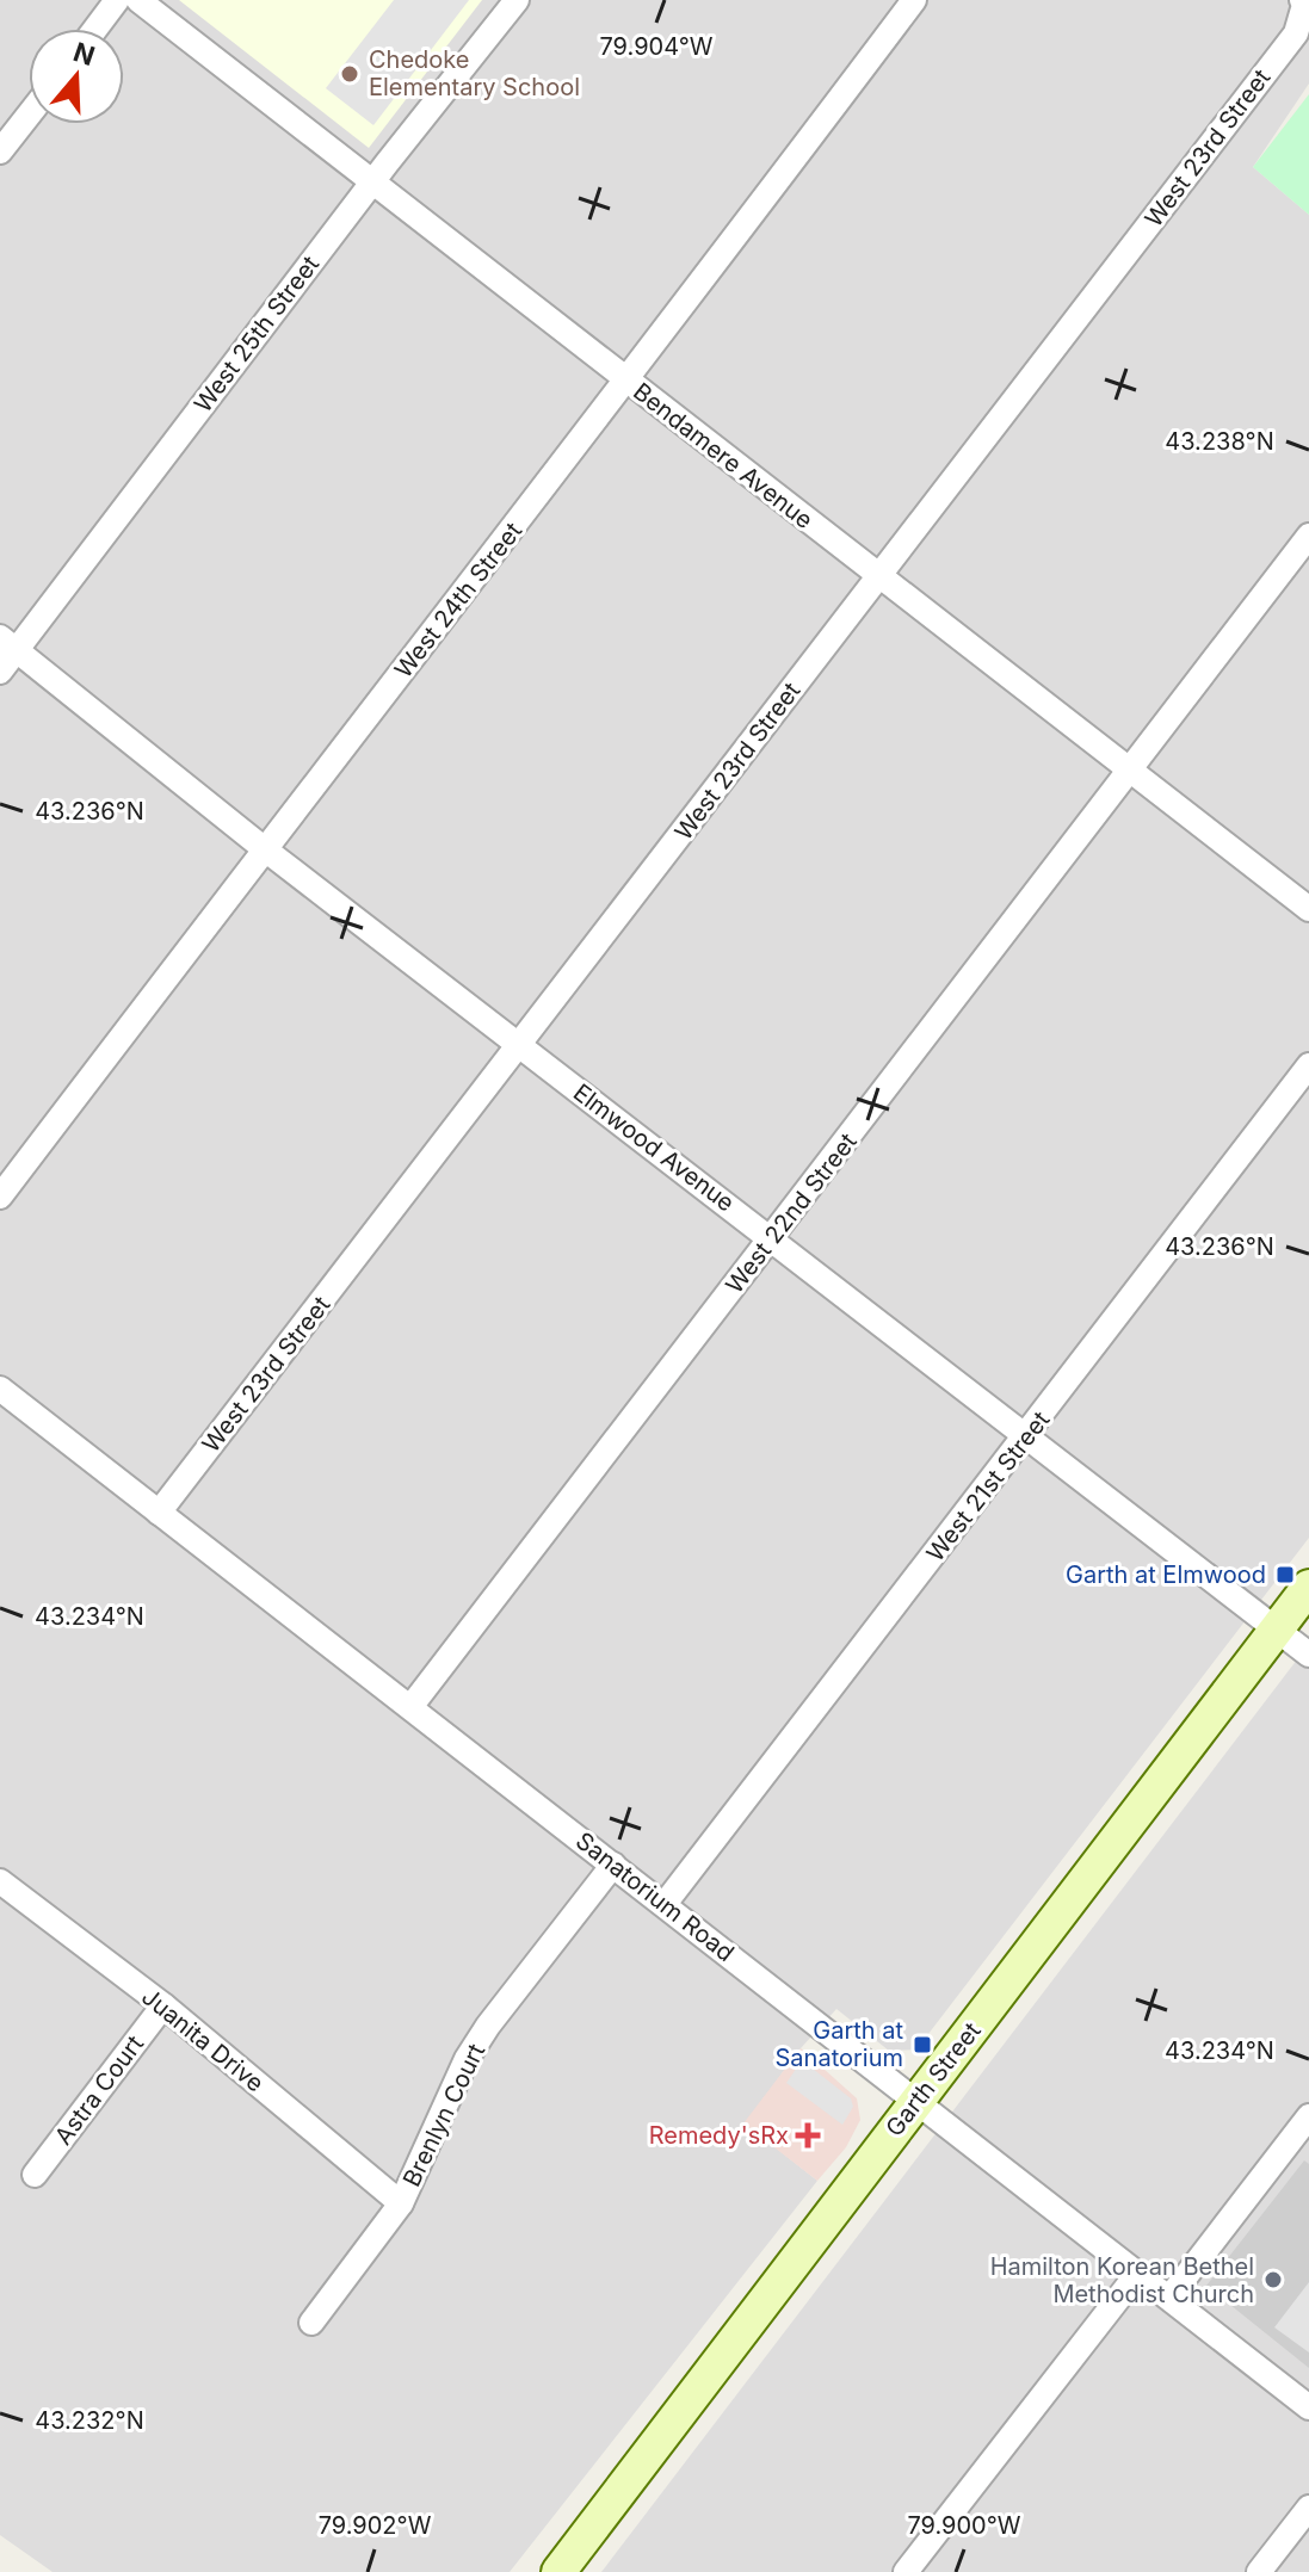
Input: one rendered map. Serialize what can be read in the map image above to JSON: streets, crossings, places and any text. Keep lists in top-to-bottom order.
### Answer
{
  "streets": {
    "main road": ["Garth Street"],
    "street": [
      "West 23rd Street",
      "West 25th Street",
      "Bendamere Avenue",
      "West 24th Street",
      "Elmwood Avenue",
      "West 22nd Street",
      "West 21st Street",
      "Sanatorium Road",
      "Juanita Drive",
      "Astra Court",
      "Brenlyn Court"
    ]
  },
  "crossings": [
    ["West 23rd Street", "Bendamere Avenue"],
    ["West 23rd Street", "Elmwood Avenue"],
    ["West 23rd Street", "Sanatorium Road"],
    ["West 25th Street", "Bendamere Avenue"],
    ["West 25th Street", "Elmwood Avenue"],
    ["Bendamere Avenue", "West 24th Street"],
    ["Bendamere Avenue", "West 22nd Street"],
    ["West 24th Street", "Elmwood Avenue"],
    ["Elmwood Avenue", "West 22nd Street"],
    ["Elmwood Avenue", "West 21st Street"],
    ["Elmwood Avenue", "Garth Street"],
    ["West 22nd Street", "Sanatorium Road"],
    ["West 21st Street", "Sanatorium Road"],
    ["Sanatorium Road", "Garth Street"],
    ["Sanatorium Road", "Brenlyn Court"],
    ["Juanita Drive", "Astra Court"],
    ["Juanita Drive", "Brenlyn Court"]
  ],
  "places": {
    "other": ["Chedoke Elementary School", "Hamilton Korean Bethel Methodist Church"],
    "transit": ["Garth at Elmwood", "Garth at Sanatorium"],
    "health": ["Remedy'sRx"]
  },
  "north": "top",
  "coordinates": [
    "79.904°W",
    "43.238°N",
    "43.236°N",
    "43.234°N",
    "43.232°N",
    "79.902°W",
    "79.900°W"
  ]
}
